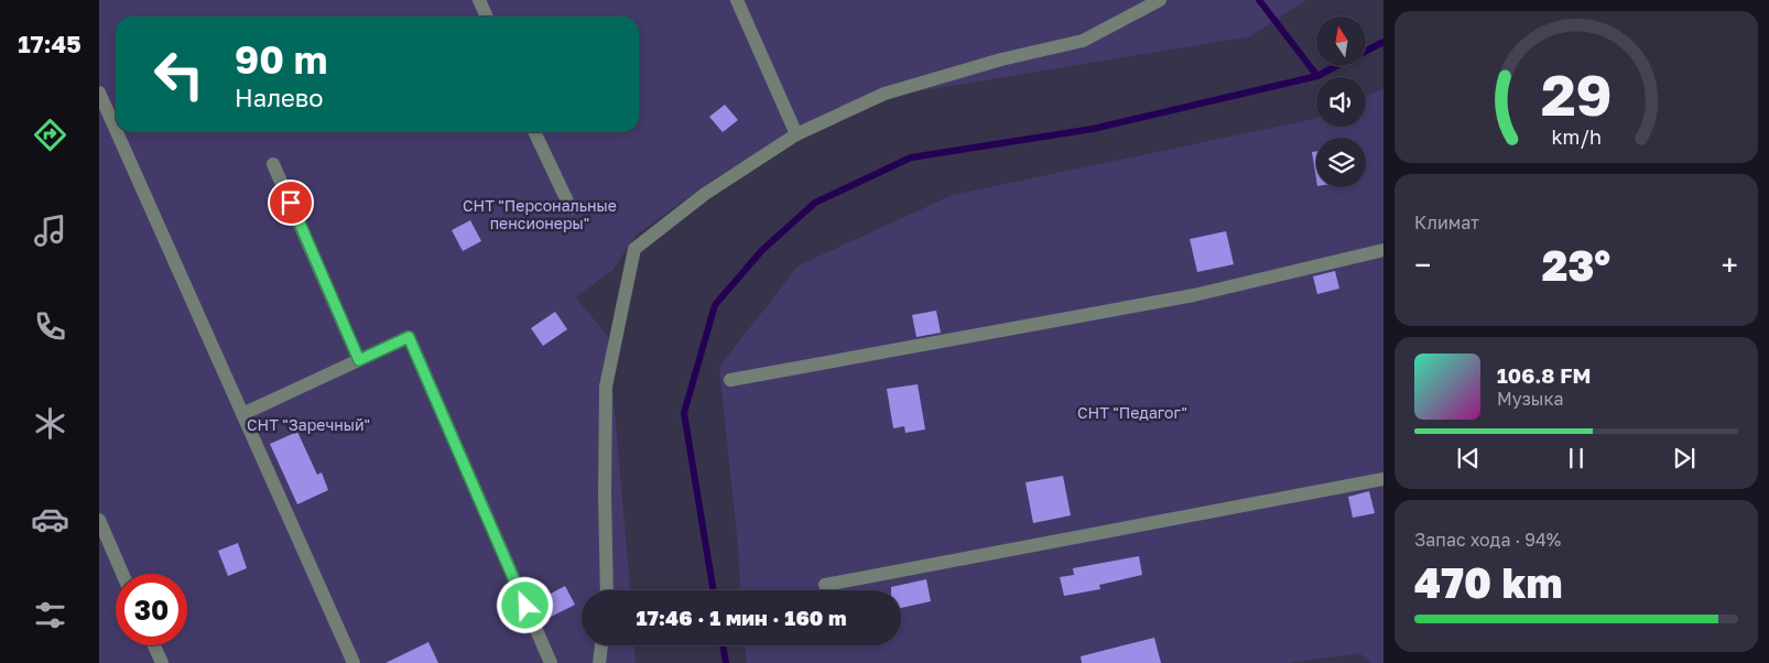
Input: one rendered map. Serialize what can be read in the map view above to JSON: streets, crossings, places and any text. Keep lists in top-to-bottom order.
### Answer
{
  "parks": ["СНТ \"Персональные пенсионеры\"", "СНТ \"Педагог\"", "СНТ \"Заречный\""],
  "north": "top",
  "page": {
    "tabs": "17:45",
    "turn": ["90 m", "Налево"],
    "tile": [
      "Климат",
      ["Запас хода · 94%", "470 km"]
    ],
    "heat": ["−", "23°", "+"],
    "song": ["106.8 FM", "Музыка"],
    "limit": "30",
    "trip": "17:46 · 1 мин · 160 m",
    "gauge": ["29", "km/h"]
  }
}
